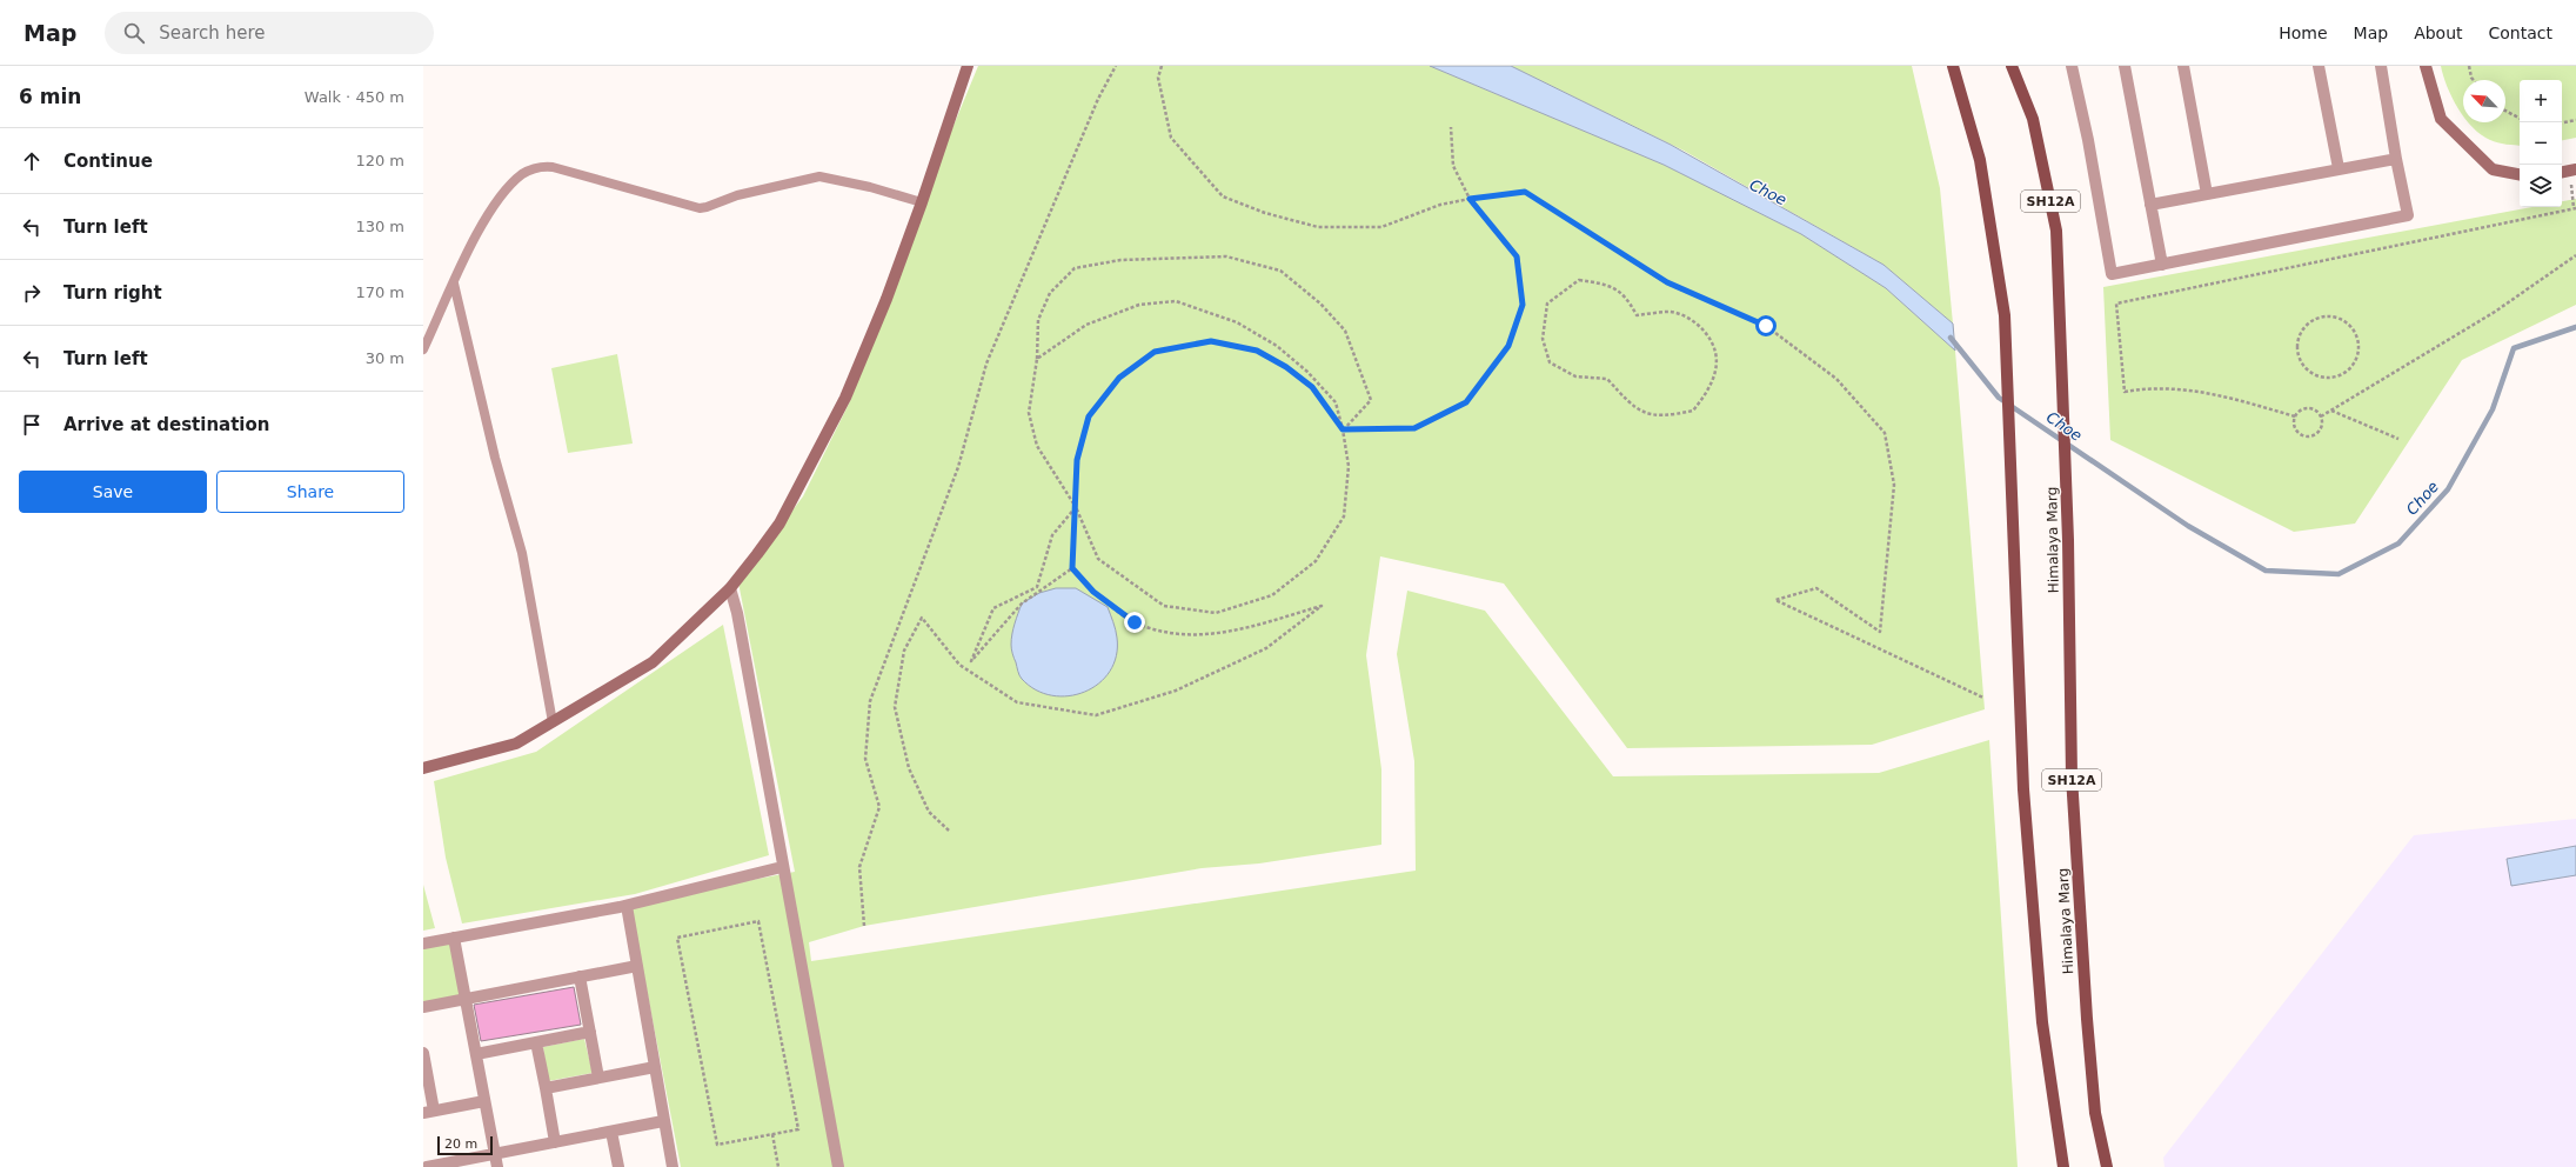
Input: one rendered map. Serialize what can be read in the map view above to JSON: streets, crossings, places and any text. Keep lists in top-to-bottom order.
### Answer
{
  "streets": {
    "main road": ["SH12A", "Himalaya Marg"]
  },
  "water": ["Choe"],
  "scale_bar": "20 m",
  "north": "top left",
  "page": {
    "header": "Map",
    "search": "Search here",
    "nav": [
      "Home",
      "Map",
      "About",
      "Contact"
    ],
    "heading": ["6 min", "Walk · 450 m"],
    "map_buttons": ["+", "−"],
    "list": [
      ["Continue", "120 m"],
      ["Turn left", "130 m"],
      ["Turn right", "170 m"],
      ["Turn left", "30 m"],
      "Arrive at destination"
    ],
    "buttons": ["Save", "Share"],
    "scale": "20 m"
  }
}
